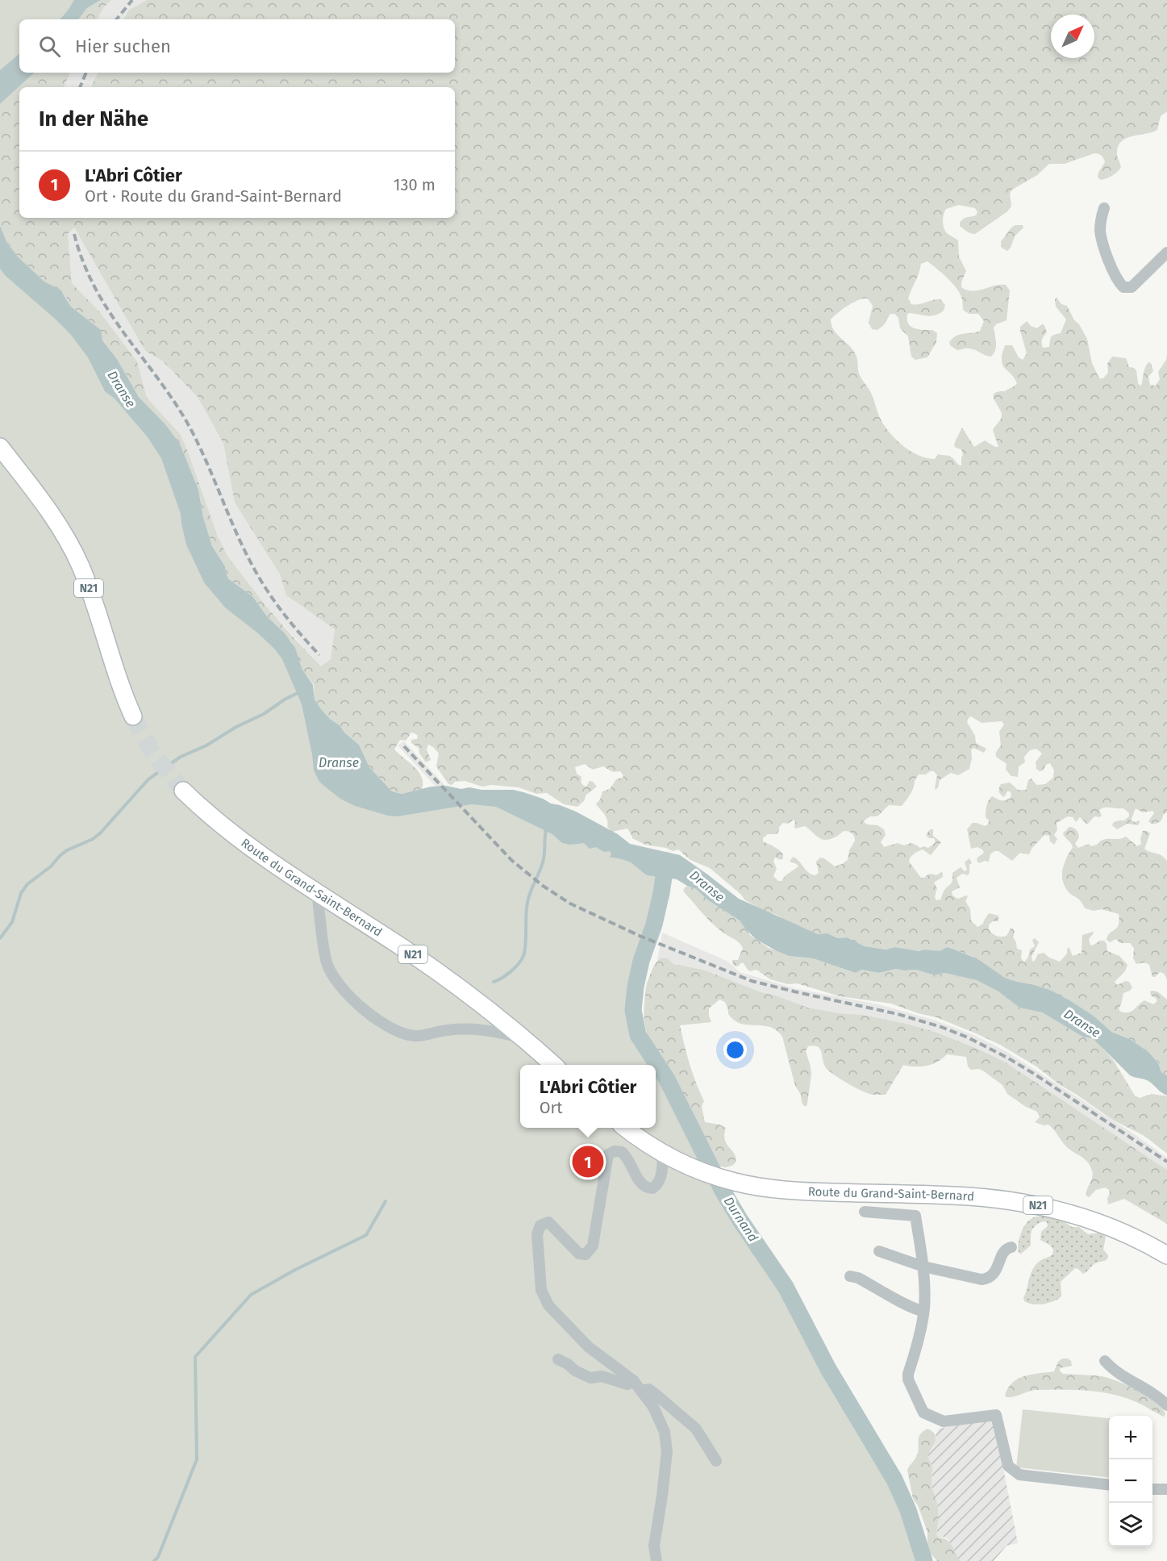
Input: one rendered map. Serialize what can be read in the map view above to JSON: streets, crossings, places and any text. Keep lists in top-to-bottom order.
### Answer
{
  "streets": {
    "main road": ["N21", "Route du Grand-Saint-Bernard"]
  },
  "water": ["Dranse", "Durnand"],
  "north": "top right",
  "page": {
    "search": "Hier suchen",
    "heading": "In der Nähe",
    "list": [
      {
        "mark": "1",
        "name": "L'Abri Côtier",
        "note": "Ort · Route du Grand-Saint-Bernard",
        "value": "130 m"
      }
    ],
    "popup": ["L'Abri Côtier", "Ort"],
    "pins": "1",
    "map_buttons": ["+", "−"]
  }
}
